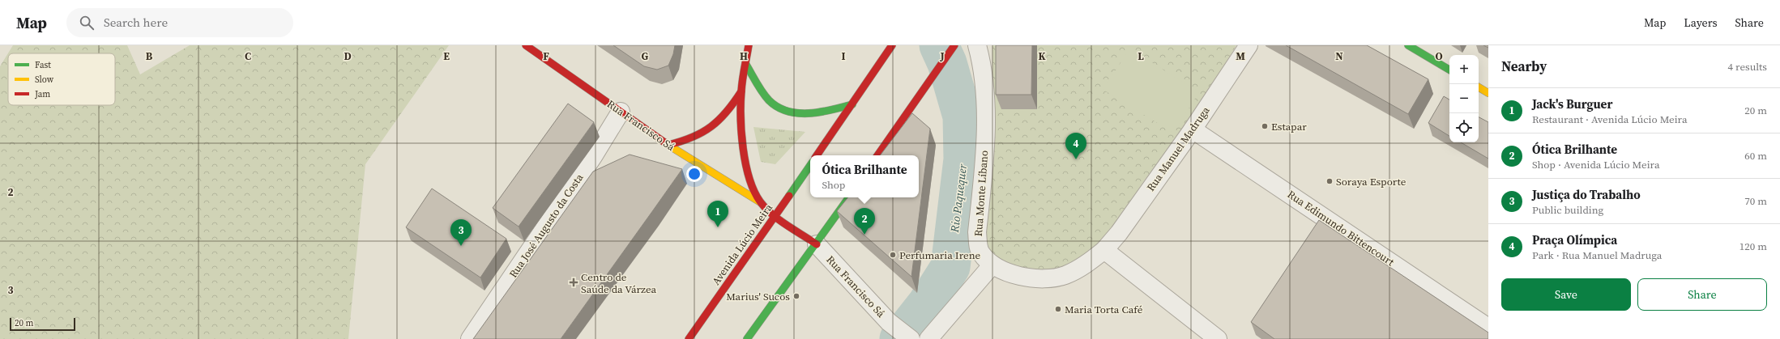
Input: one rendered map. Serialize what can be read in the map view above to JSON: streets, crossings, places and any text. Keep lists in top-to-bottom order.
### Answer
{
  "streets": {
    "main road": ["Rua Francisco Sá", "Avenida Lúcio Meira"],
    "street": [
      "Rua Manuel Madruga",
      "Rua Monte Líbano",
      "Rua José Augusto da Costa",
      "Rua Edimundo Bittencourt"
    ]
  },
  "crossings": [
    ["Rua Francisco Sá", "Rua José Augusto da Costa"],
    ["Rua Francisco Sá", "Avenida Lúcio Meira"],
    ["Rua Manuel Madruga", "Rua Monte Líbano"],
    ["Rua Manuel Madruga", "Rua Edimundo Bittencourt"]
  ],
  "water": ["Rio Paquequer"],
  "places": {
    "other": [
      "Estapar",
      "Soraya Esporte",
      "Perfumaria Irene",
      "Marius' Sucos",
      "Maria Torta Café"
    ],
    "health": ["Centro de Saúde da Várzea"]
  },
  "legend": ["Fast", "Slow", "Jam"],
  "scale_bar": "20 m",
  "page": {
    "header": "Map",
    "search": "Search here",
    "nav": ["Map", "Layers", "Share"],
    "heading": ["Nearby", "4 results"],
    "map_buttons": ["+", "−"],
    "list": [
      {
        "mark": "1",
        "name": "Jack's Burguer",
        "note": "Restaurant · Avenida Lúcio Meira",
        "value": "20 m"
      },
      {
        "mark": "2",
        "name": "Ótica Brilhante",
        "note": "Shop · Avenida Lúcio Meira",
        "value": "60 m"
      },
      {
        "mark": "3",
        "name": "Justiça do Trabalho",
        "note": "Public building",
        "value": "70 m"
      },
      {
        "mark": "4",
        "name": "Praça Olímpica",
        "note": "Park · Rua Manuel Madruga",
        "value": "120 m"
      }
    ],
    "pins": [
      "4",
      "1",
      "2",
      "3"
    ],
    "popup": ["Ótica Brilhante", "Shop"],
    "buttons": ["Save", "Share"],
    "scale": "20 m"
  },
  "grid": {
    "columns": [
      "B",
      "C",
      "D",
      "E",
      "F",
      "G",
      "H",
      "I",
      "J",
      "K",
      "L",
      "M",
      "N",
      "O"
    ],
    "rows": ["2", "3"]
  }
}
